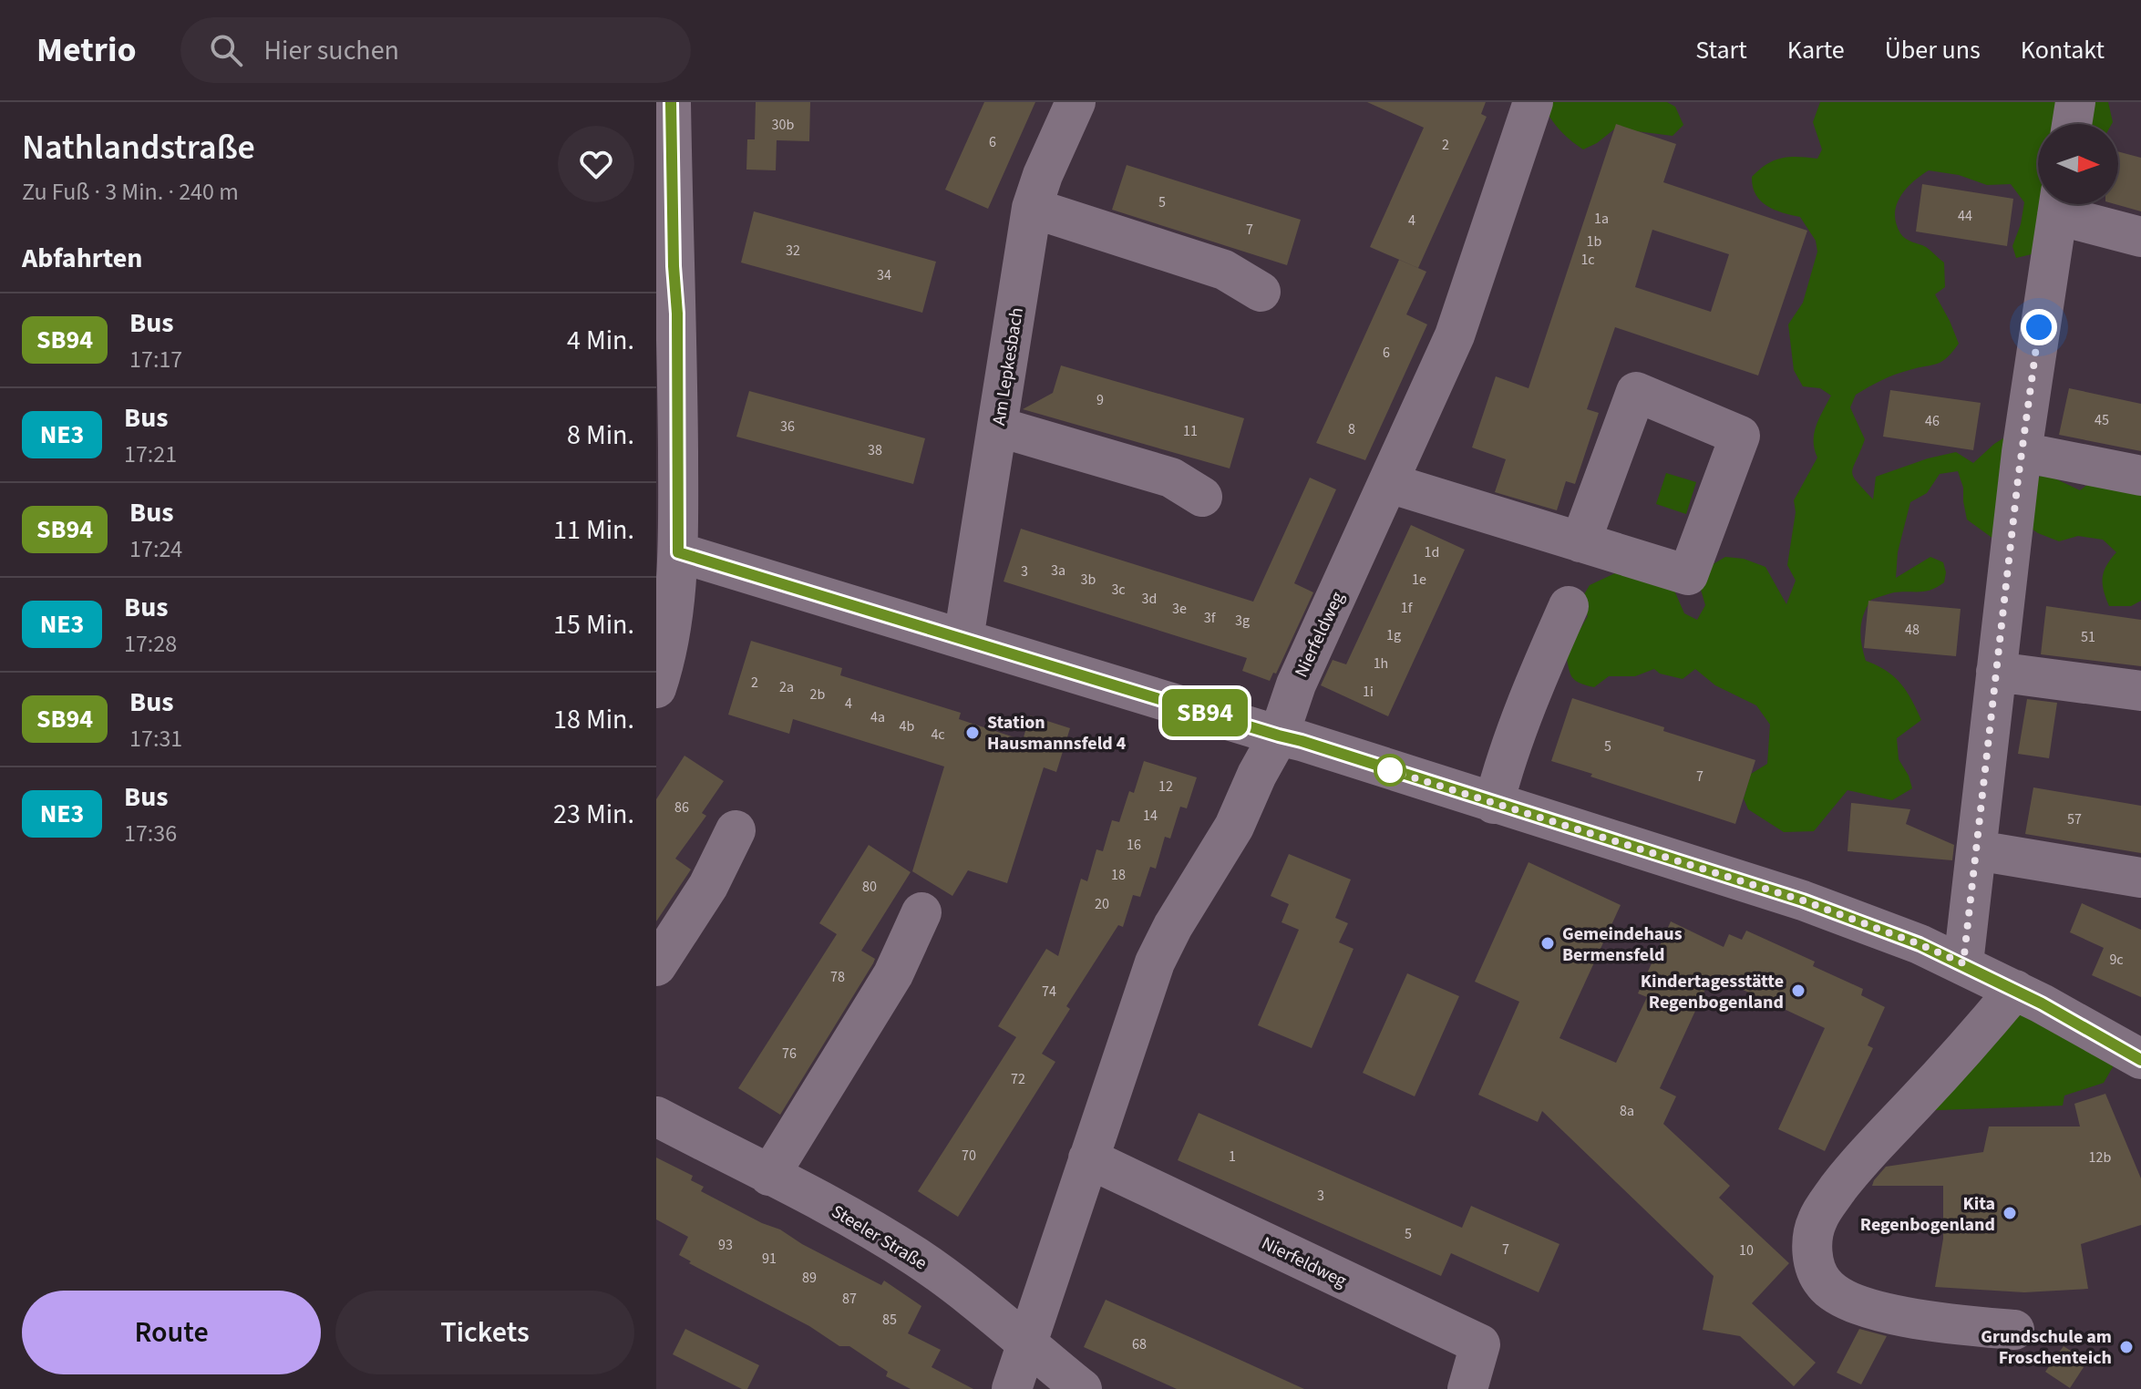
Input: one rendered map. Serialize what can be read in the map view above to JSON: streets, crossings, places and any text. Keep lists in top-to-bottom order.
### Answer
{
  "streets": {
    "street": ["Am Lepkesbach", "Nierfeldweg", "Steeler Straße"]
  },
  "crossings": [
    ["Nierfeldweg", "Steeler Straße"]
  ],
  "places": [
    "Station Hausmannsfeld 4",
    "Gemeindehaus Bermensfeld",
    "Kindertagesstätte Regenbogenland",
    "Kita Regenbogenland",
    "Grundschule am Froschenteich"
  ],
  "lines": ["bus line SB94"],
  "house_numbers": [
    "30b",
    "6",
    "2",
    "5",
    "44",
    "1a",
    "4",
    "7",
    "1b",
    "32",
    "1c",
    "34",
    "6",
    "9",
    "45",
    "46",
    "36",
    "8",
    "11",
    "38",
    "1d",
    "3a",
    "3",
    "3b",
    "1e",
    "3c",
    "3d",
    "1f",
    "3e",
    "3f",
    "3g",
    "48",
    "1g",
    "51",
    "1h",
    "2",
    "2a",
    "1i",
    "2b",
    "4",
    "4a",
    "4b",
    "4c",
    "5",
    "7",
    "12",
    "86",
    "14",
    "57",
    "16",
    "18",
    "80",
    "20",
    "9c",
    "78",
    "74",
    "76",
    "72",
    "8a",
    "70",
    "1",
    "12b",
    "3",
    "5",
    "93",
    "7",
    "10",
    "91",
    "89",
    "87",
    "85",
    "68"
  ],
  "north": "right",
  "page": {
    "header": "Metrio",
    "search": "Hier suchen",
    "nav": [
      "Start",
      "Karte",
      "Über uns",
      "Kontakt"
    ],
    "heading": [
      ["Nathlandstraße", "Zu Fuß · 3 Min. · 240 m"],
      "Abfahrten"
    ],
    "on_map": "SB94",
    "list": [
      {
        "mark": "SB94",
        "name": "Bus",
        "note": "17:17",
        "value": "4 Min."
      },
      {
        "mark": "NE3",
        "name": "Bus",
        "note": "17:21",
        "value": "8 Min."
      },
      {
        "mark": "SB94",
        "name": "Bus",
        "note": "17:24",
        "value": "11 Min."
      },
      {
        "mark": "NE3",
        "name": "Bus",
        "note": "17:28",
        "value": "15 Min."
      },
      {
        "mark": "SB94",
        "name": "Bus",
        "note": "17:31",
        "value": "18 Min."
      },
      {
        "mark": "NE3",
        "name": "Bus",
        "note": "17:36",
        "value": "23 Min."
      }
    ],
    "buttons": ["Route", "Tickets"]
  }
}
